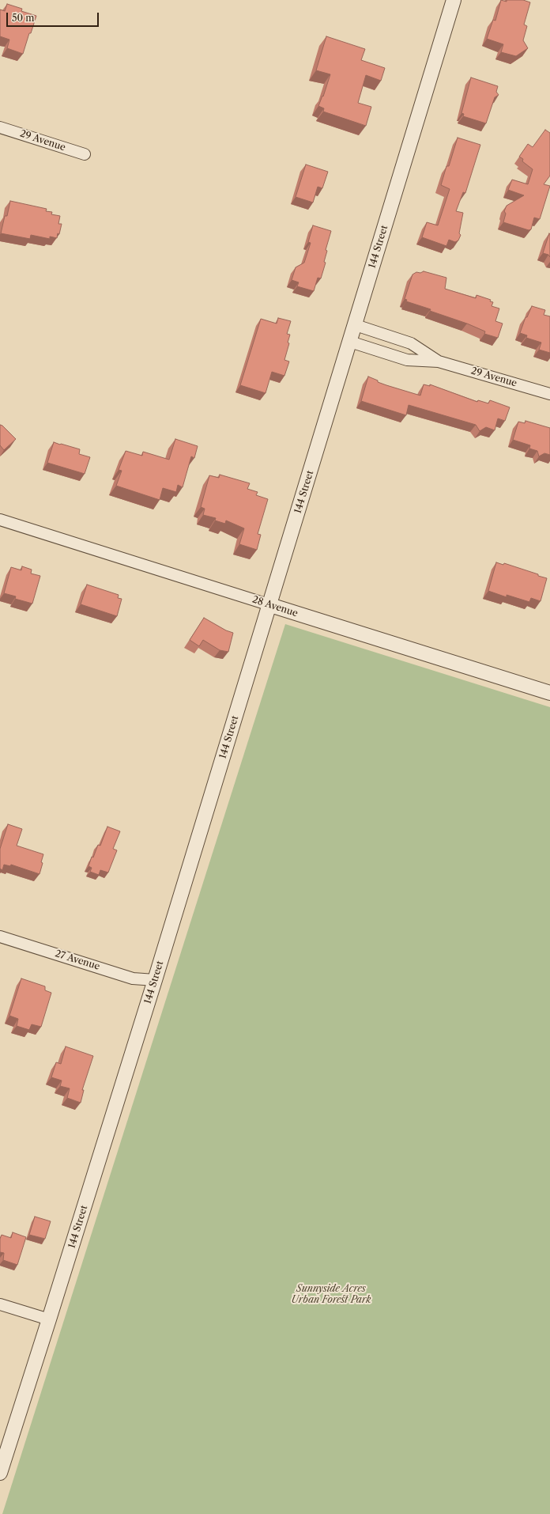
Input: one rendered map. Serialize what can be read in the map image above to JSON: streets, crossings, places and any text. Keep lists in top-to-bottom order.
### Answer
{
  "streets": {
    "street": [
      "29 Avenue",
      "144 Street",
      "28 Avenue",
      "27 Avenue"
    ]
  },
  "crossings": [
    ["29 Avenue", "144 Street"],
    ["144 Street", "28 Avenue"],
    ["144 Street", "27 Avenue"]
  ],
  "parks": ["Sunnyside Acres Urban Forest Park"],
  "scale_bar": "50 m"
}
